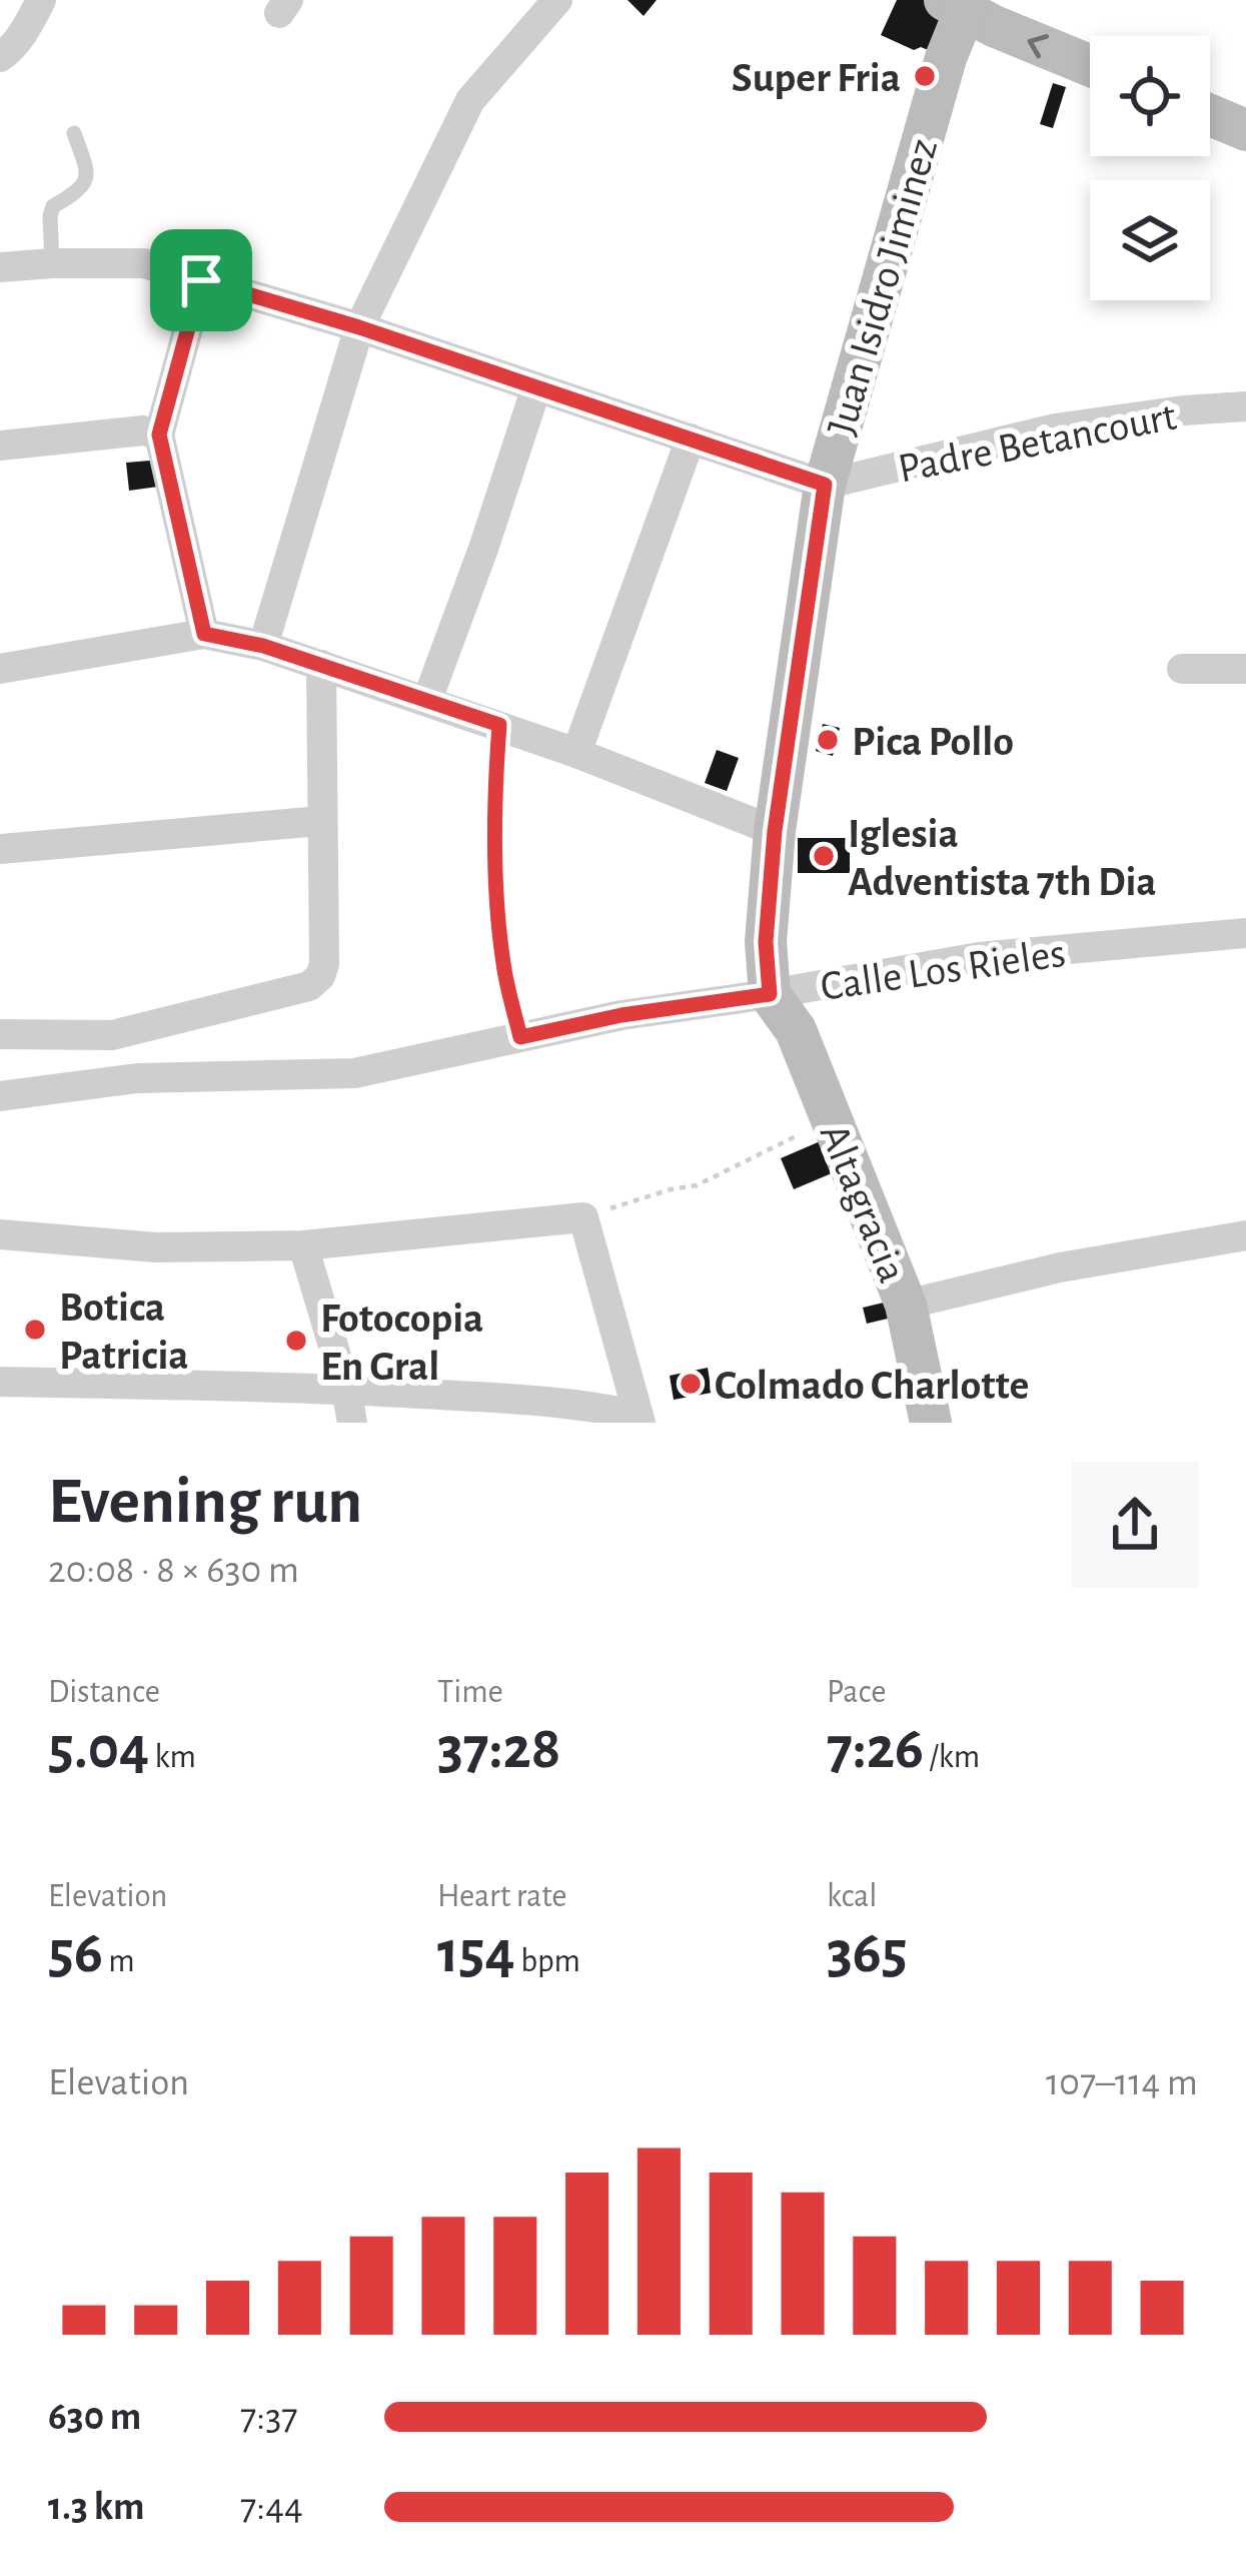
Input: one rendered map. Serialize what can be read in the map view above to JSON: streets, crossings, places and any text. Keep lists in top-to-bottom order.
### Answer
{
  "streets": {
    "street": [
      "Juan Isidro Jiminez",
      "Padre Betancourt",
      "Calle Los Rieles",
      "Altagracia"
    ]
  },
  "crossings": [
    ["Juan Isidro Jiminez", "Padre Betancourt"],
    ["Juan Isidro Jiminez", "Calle Los Rieles"],
    ["Juan Isidro Jiminez", "Altagracia"],
    ["Calle Los Rieles", "Altagracia"]
  ],
  "places": [
    "Super Fria",
    "Pica Pollo",
    "Iglesia Adventista 7th Dia",
    "Botica Patricia",
    "Fotocopia En Gral",
    "Colmado Charlotte"
  ],
  "page": {
    "heading": ["Evening run", "20:08 · 8 × 630 m"],
    "stats": [
      ["Distance", "5.04 km"],
      ["Time", "37:28"],
      ["Pace", "7:26 /km"],
      ["Elevation", "56 m"],
      ["Heart rate", "154 bpm"],
      ["kcal", "365"]
    ],
    "chart": ["Elevation", "107–114 m"],
    "list": [
      {
        "name": "630 m",
        "note": "7:37"
      },
      {
        "name": "1.3 km",
        "note": "7:44"
      }
    ]
  }
}
